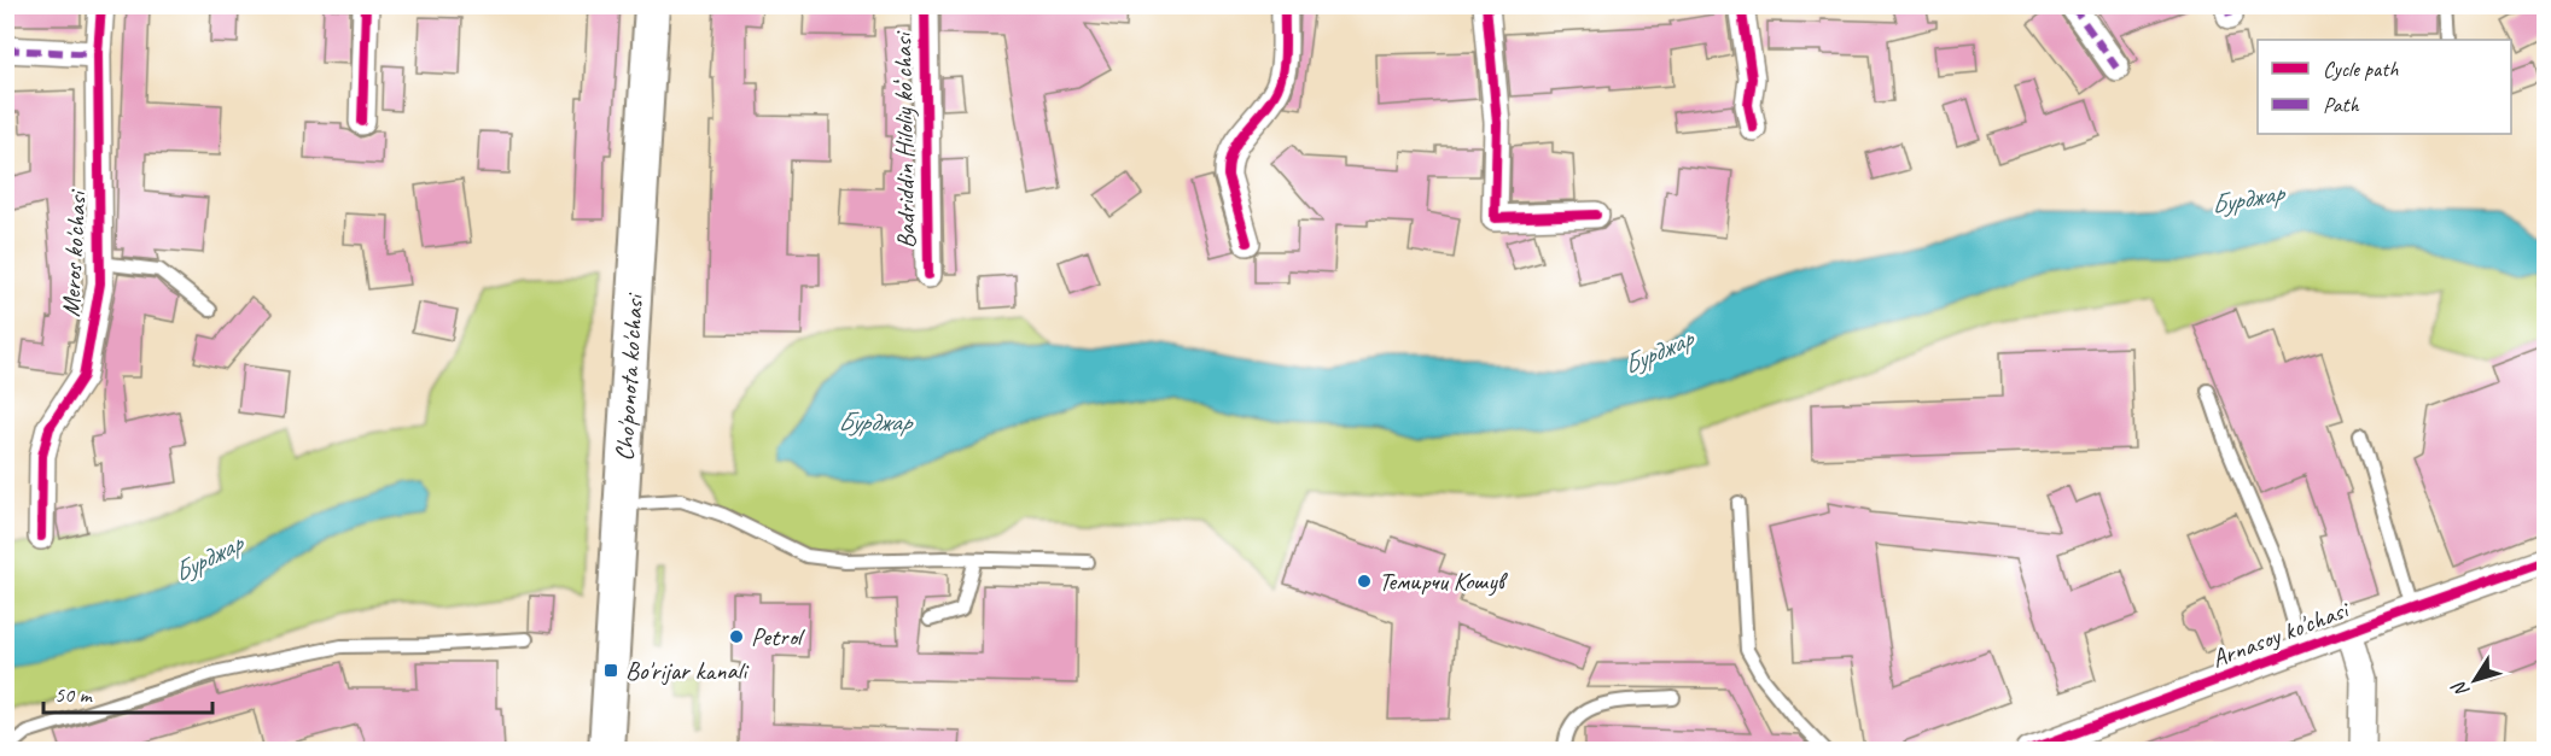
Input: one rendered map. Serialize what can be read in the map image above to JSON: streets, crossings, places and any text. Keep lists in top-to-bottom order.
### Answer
{
  "streets": {
    "main road": ["Cho'ponota ko'chasi"],
    "street": ["Badriddin Hiloliy koʻchasi", "Meros ko'chasi", "Arnasoy ko'chasi"]
  },
  "water": ["Бурджар"],
  "places": {
    "other": ["Темирчи Кошув", "Petrol"],
    "transit": ["Bo'rijar kanali"]
  },
  "legend": ["Cycle path", "Path"],
  "scale_bar": "50 m",
  "north": "bottom left"
}
